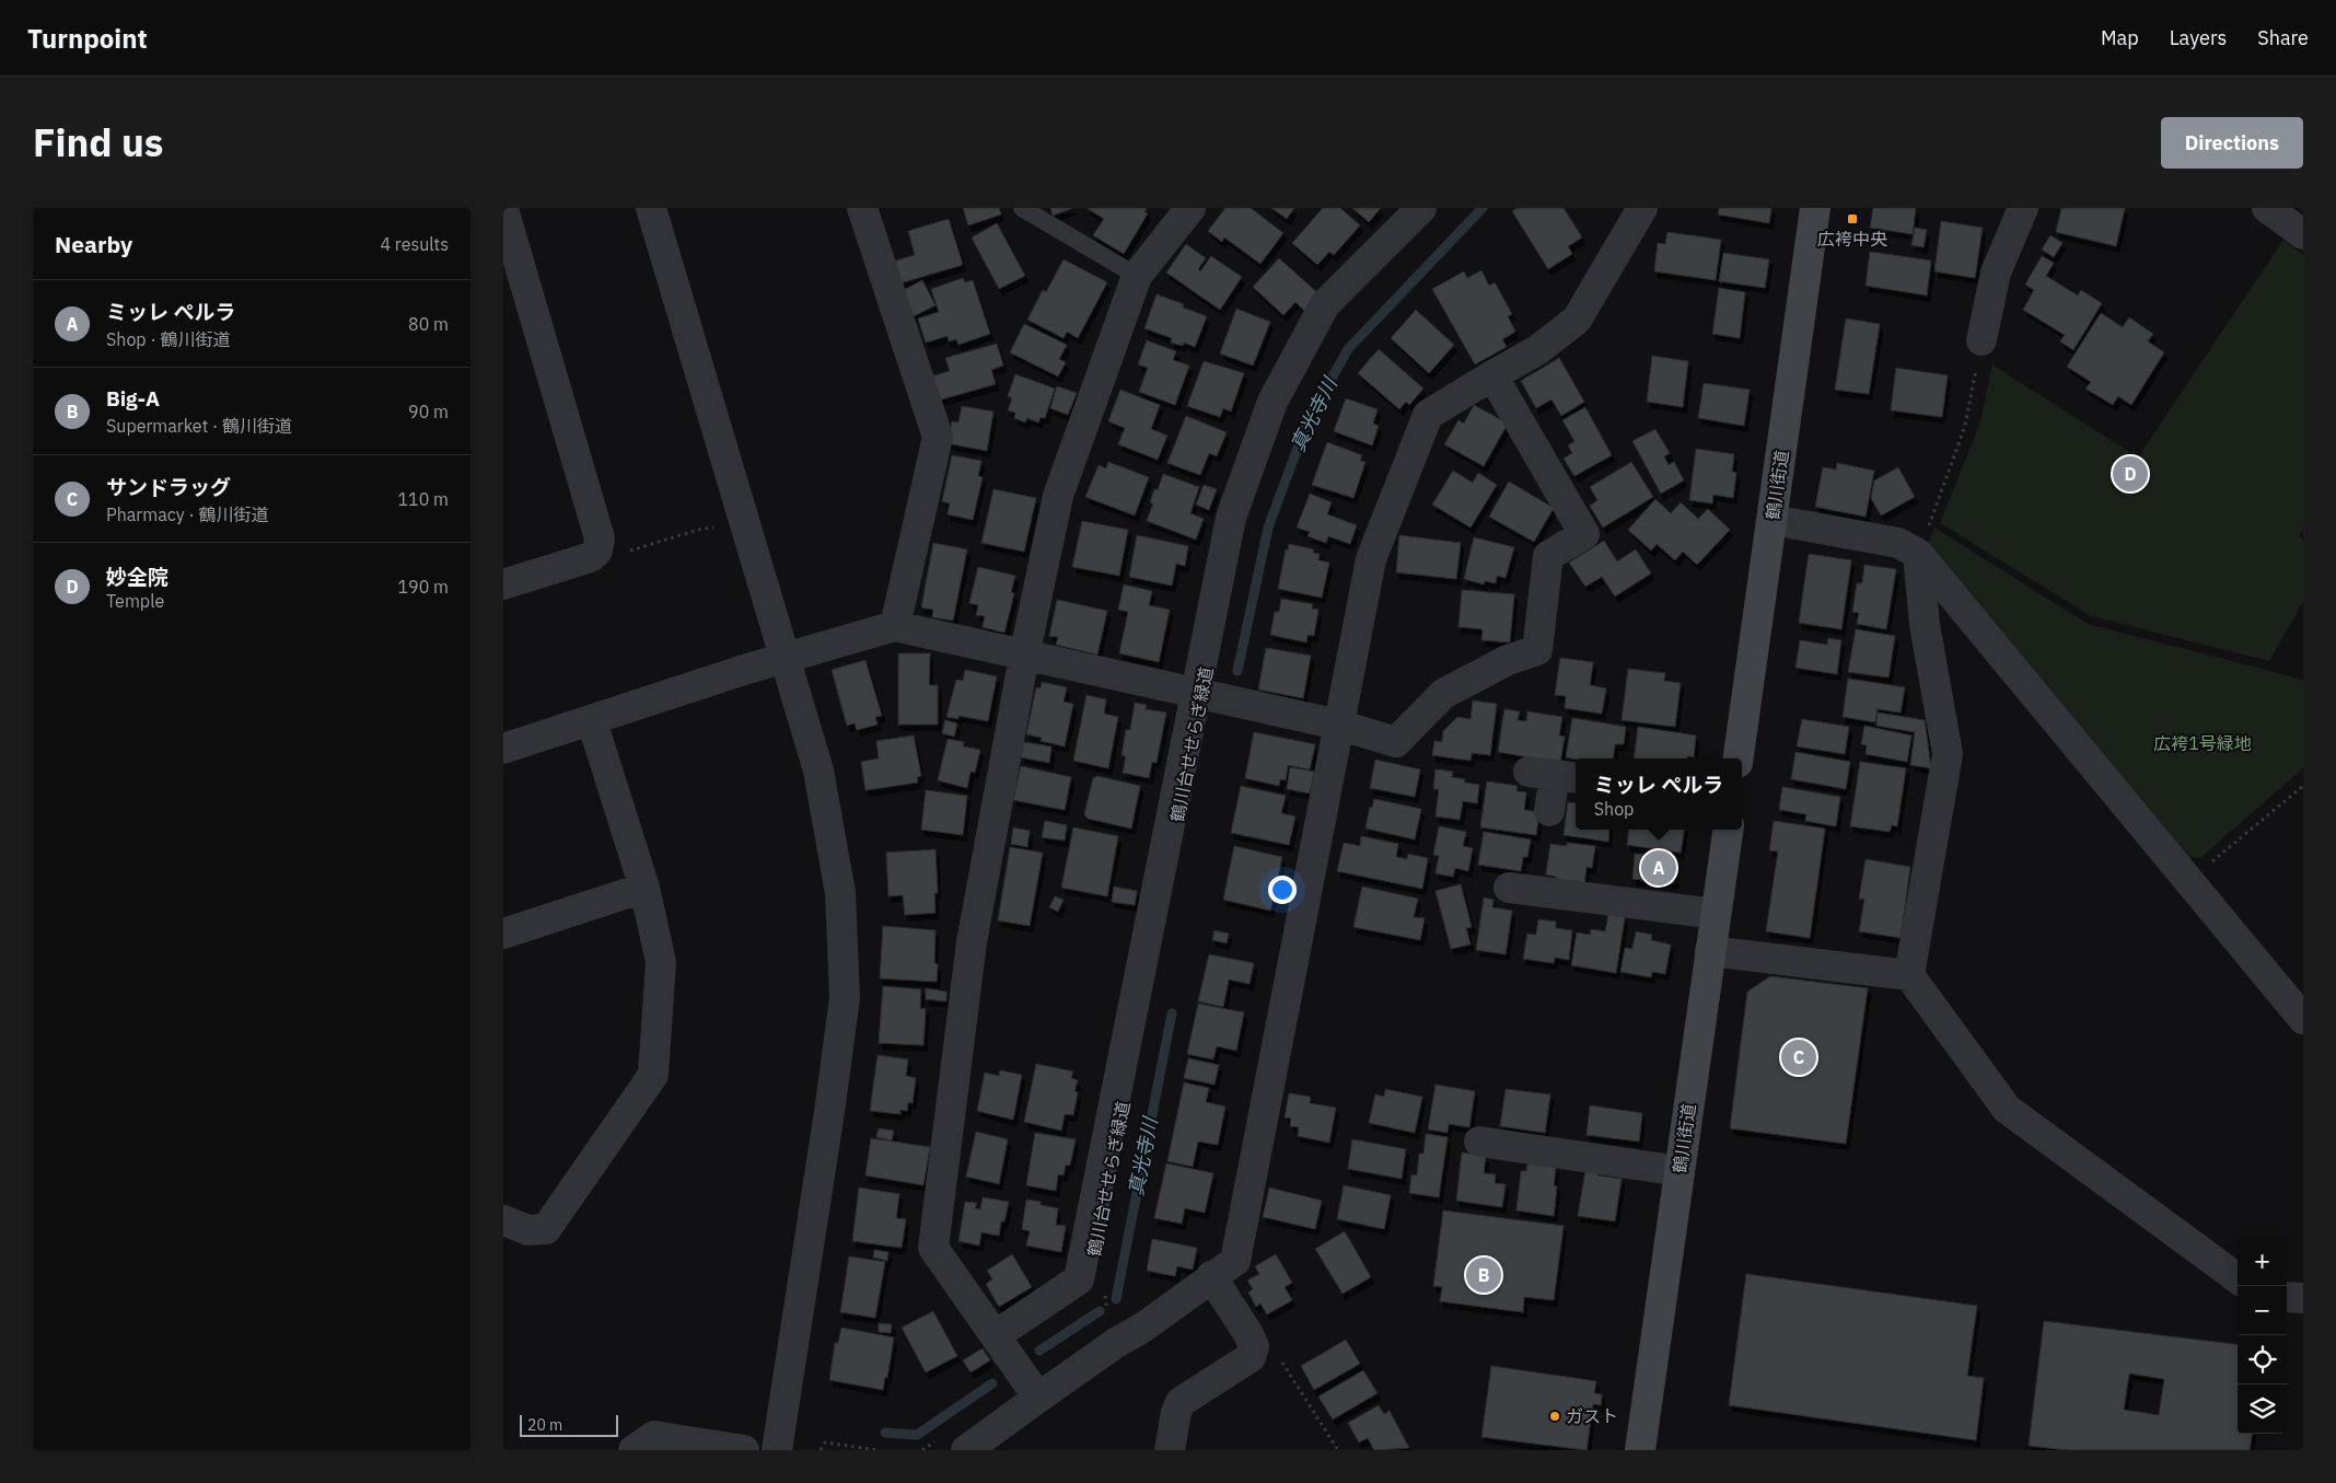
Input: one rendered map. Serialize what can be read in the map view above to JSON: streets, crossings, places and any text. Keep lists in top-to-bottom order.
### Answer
{
  "streets": {
    "main road": ["鶴川街道"]
  },
  "water": ["真光寺川"],
  "parks": ["広袴1号緑地"],
  "places": {
    "transit": ["広袴中央"],
    "other": ["ガスト"]
  },
  "scale_bar": "20 m",
  "page": {
    "header": "Turnpoint",
    "nav": ["Map", "Layers", "Share"],
    "title": "Find us",
    "buttons": "Directions",
    "heading": ["Nearby", "4 results"],
    "list": [
      {
        "mark": "A",
        "name": "ミッレ ぺルラ",
        "note": "Shop · 鶴川街道",
        "value": "80 m"
      },
      {
        "mark": "B",
        "name": "Big-A",
        "note": "Supermarket · 鶴川街道",
        "value": "90 m"
      },
      {
        "mark": "C",
        "name": "サンドラッグ",
        "note": "Pharmacy · 鶴川街道",
        "value": "110 m"
      },
      {
        "mark": "D",
        "name": "妙全院",
        "note": "Temple",
        "value": "190 m"
      }
    ],
    "pins": [
      "D",
      "A",
      "C",
      "B"
    ],
    "popup": ["ミッレ ぺルラ", "Shop"],
    "map_buttons": ["+", "−"],
    "scale": "20 m"
  }
}
